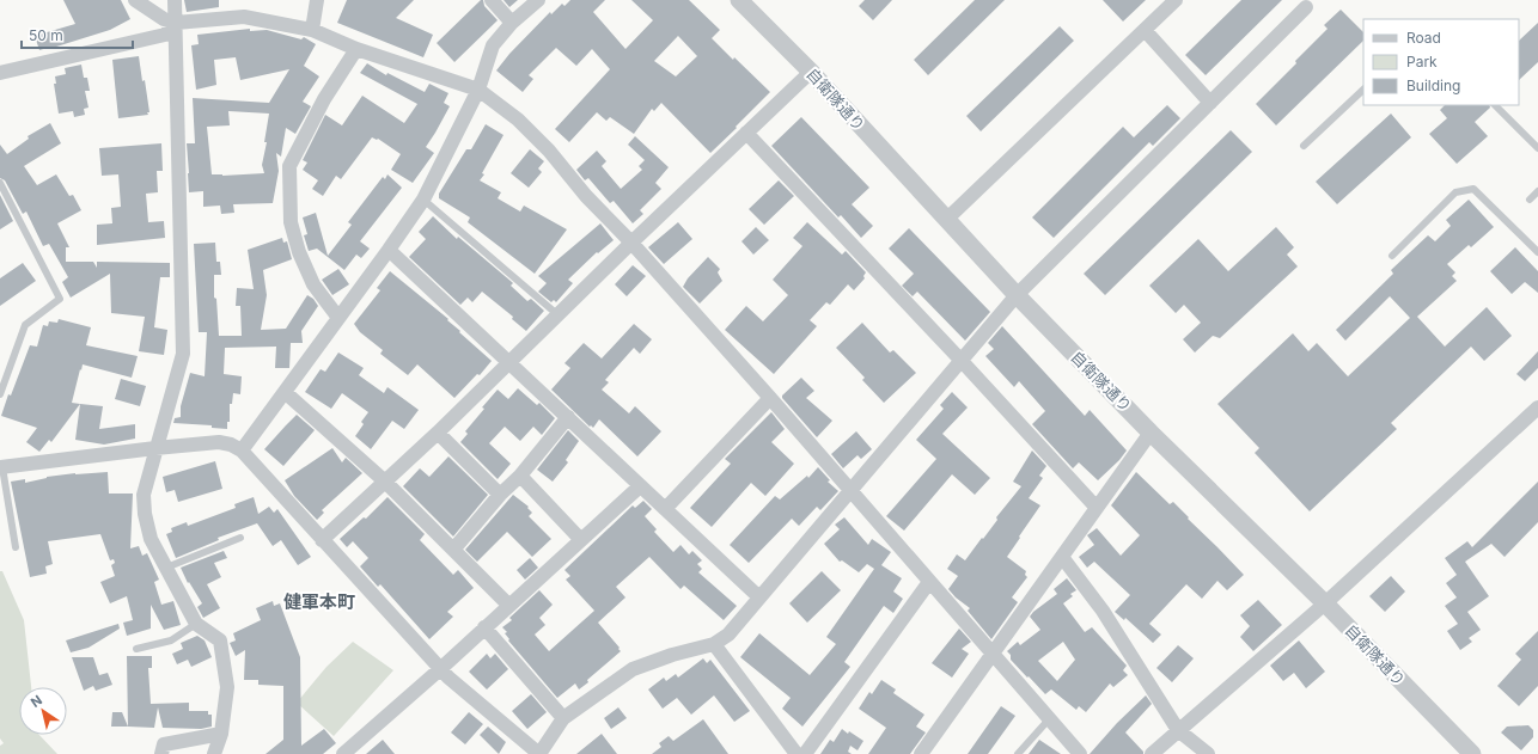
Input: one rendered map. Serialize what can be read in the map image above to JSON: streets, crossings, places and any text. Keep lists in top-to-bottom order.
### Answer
{
  "streets": {
    "street": ["自衛隊通り"]
  },
  "districts": ["健軍本町"],
  "legend": ["Road", "Park", "Building"],
  "scale_bar": "50 m",
  "north": "top left"
}
